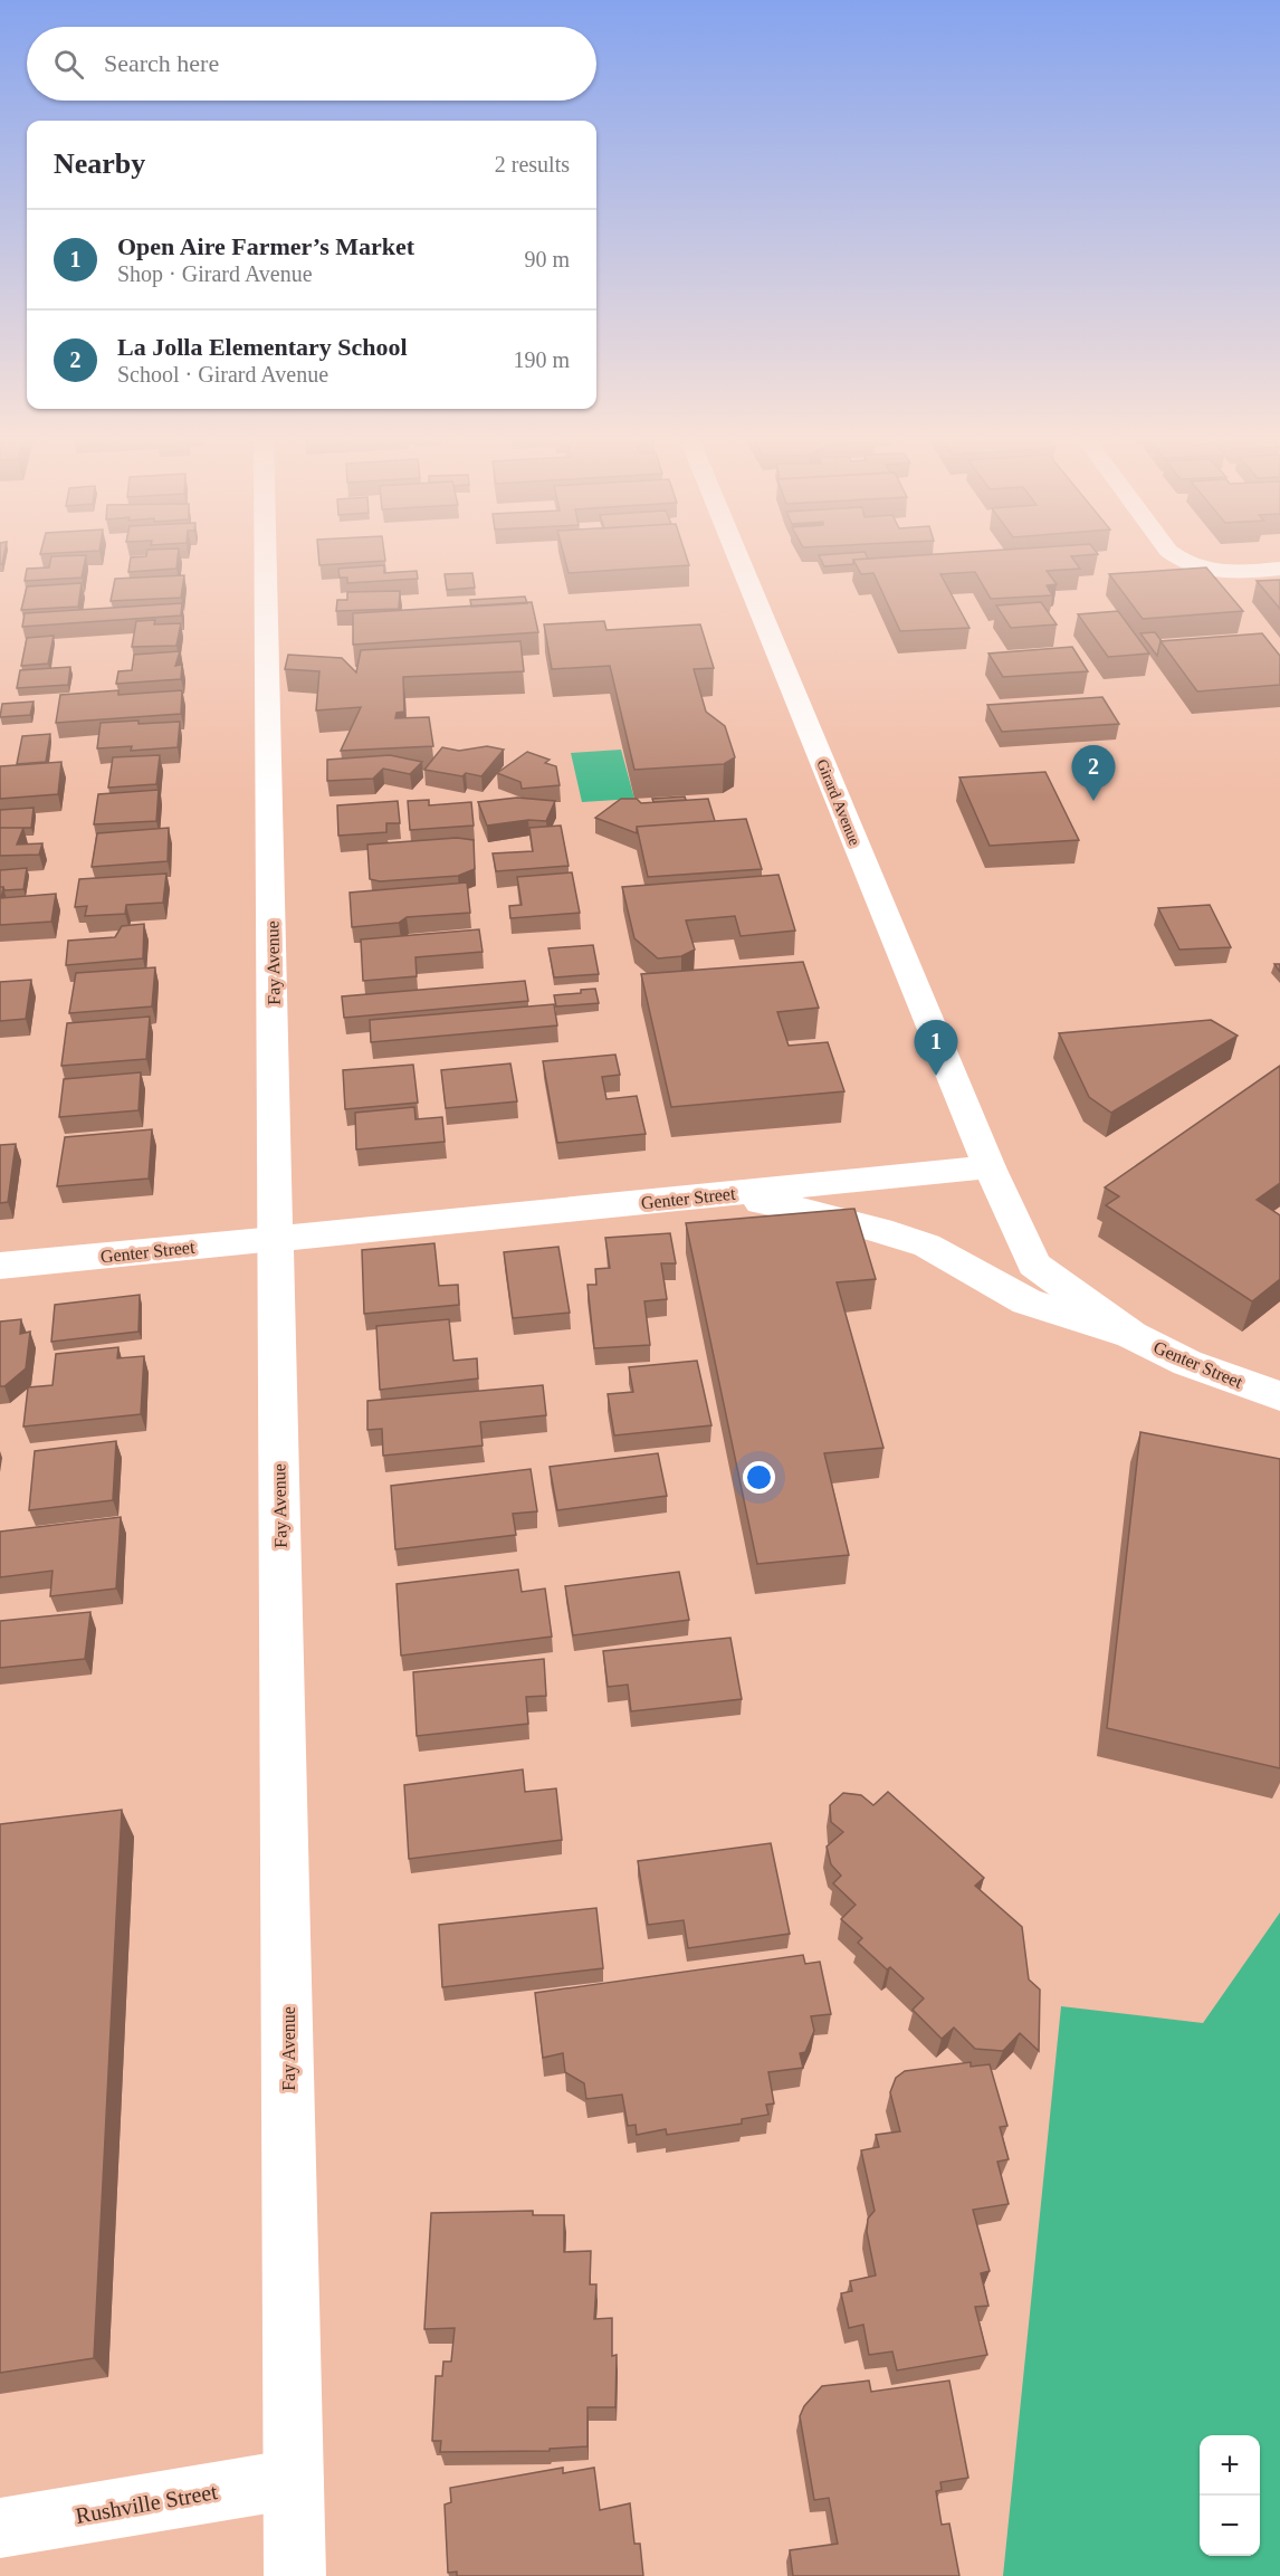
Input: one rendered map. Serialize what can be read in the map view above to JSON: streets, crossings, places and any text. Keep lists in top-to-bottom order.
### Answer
{
  "streets": {
    "street": [
      "Girard Avenue",
      "Fay Avenue",
      "Genter Street",
      "Rushville Street"
    ]
  },
  "crossings": [
    ["Girard Avenue", "Genter Street"],
    ["Fay Avenue", "Genter Street"],
    ["Fay Avenue", "Rushville Street"]
  ],
  "page": {
    "search": "Search here",
    "heading": ["Nearby", "2 results"],
    "list": [
      {
        "mark": "1",
        "name": "Open Aire Farmer’s Market",
        "note": "Shop · Girard Avenue",
        "value": "90 m"
      },
      {
        "mark": "2",
        "name": "La Jolla Elementary School",
        "note": "School · Girard Avenue",
        "value": "190 m"
      }
    ],
    "pins": ["2", "1"],
    "map_buttons": ["+", "−"]
  }
}
